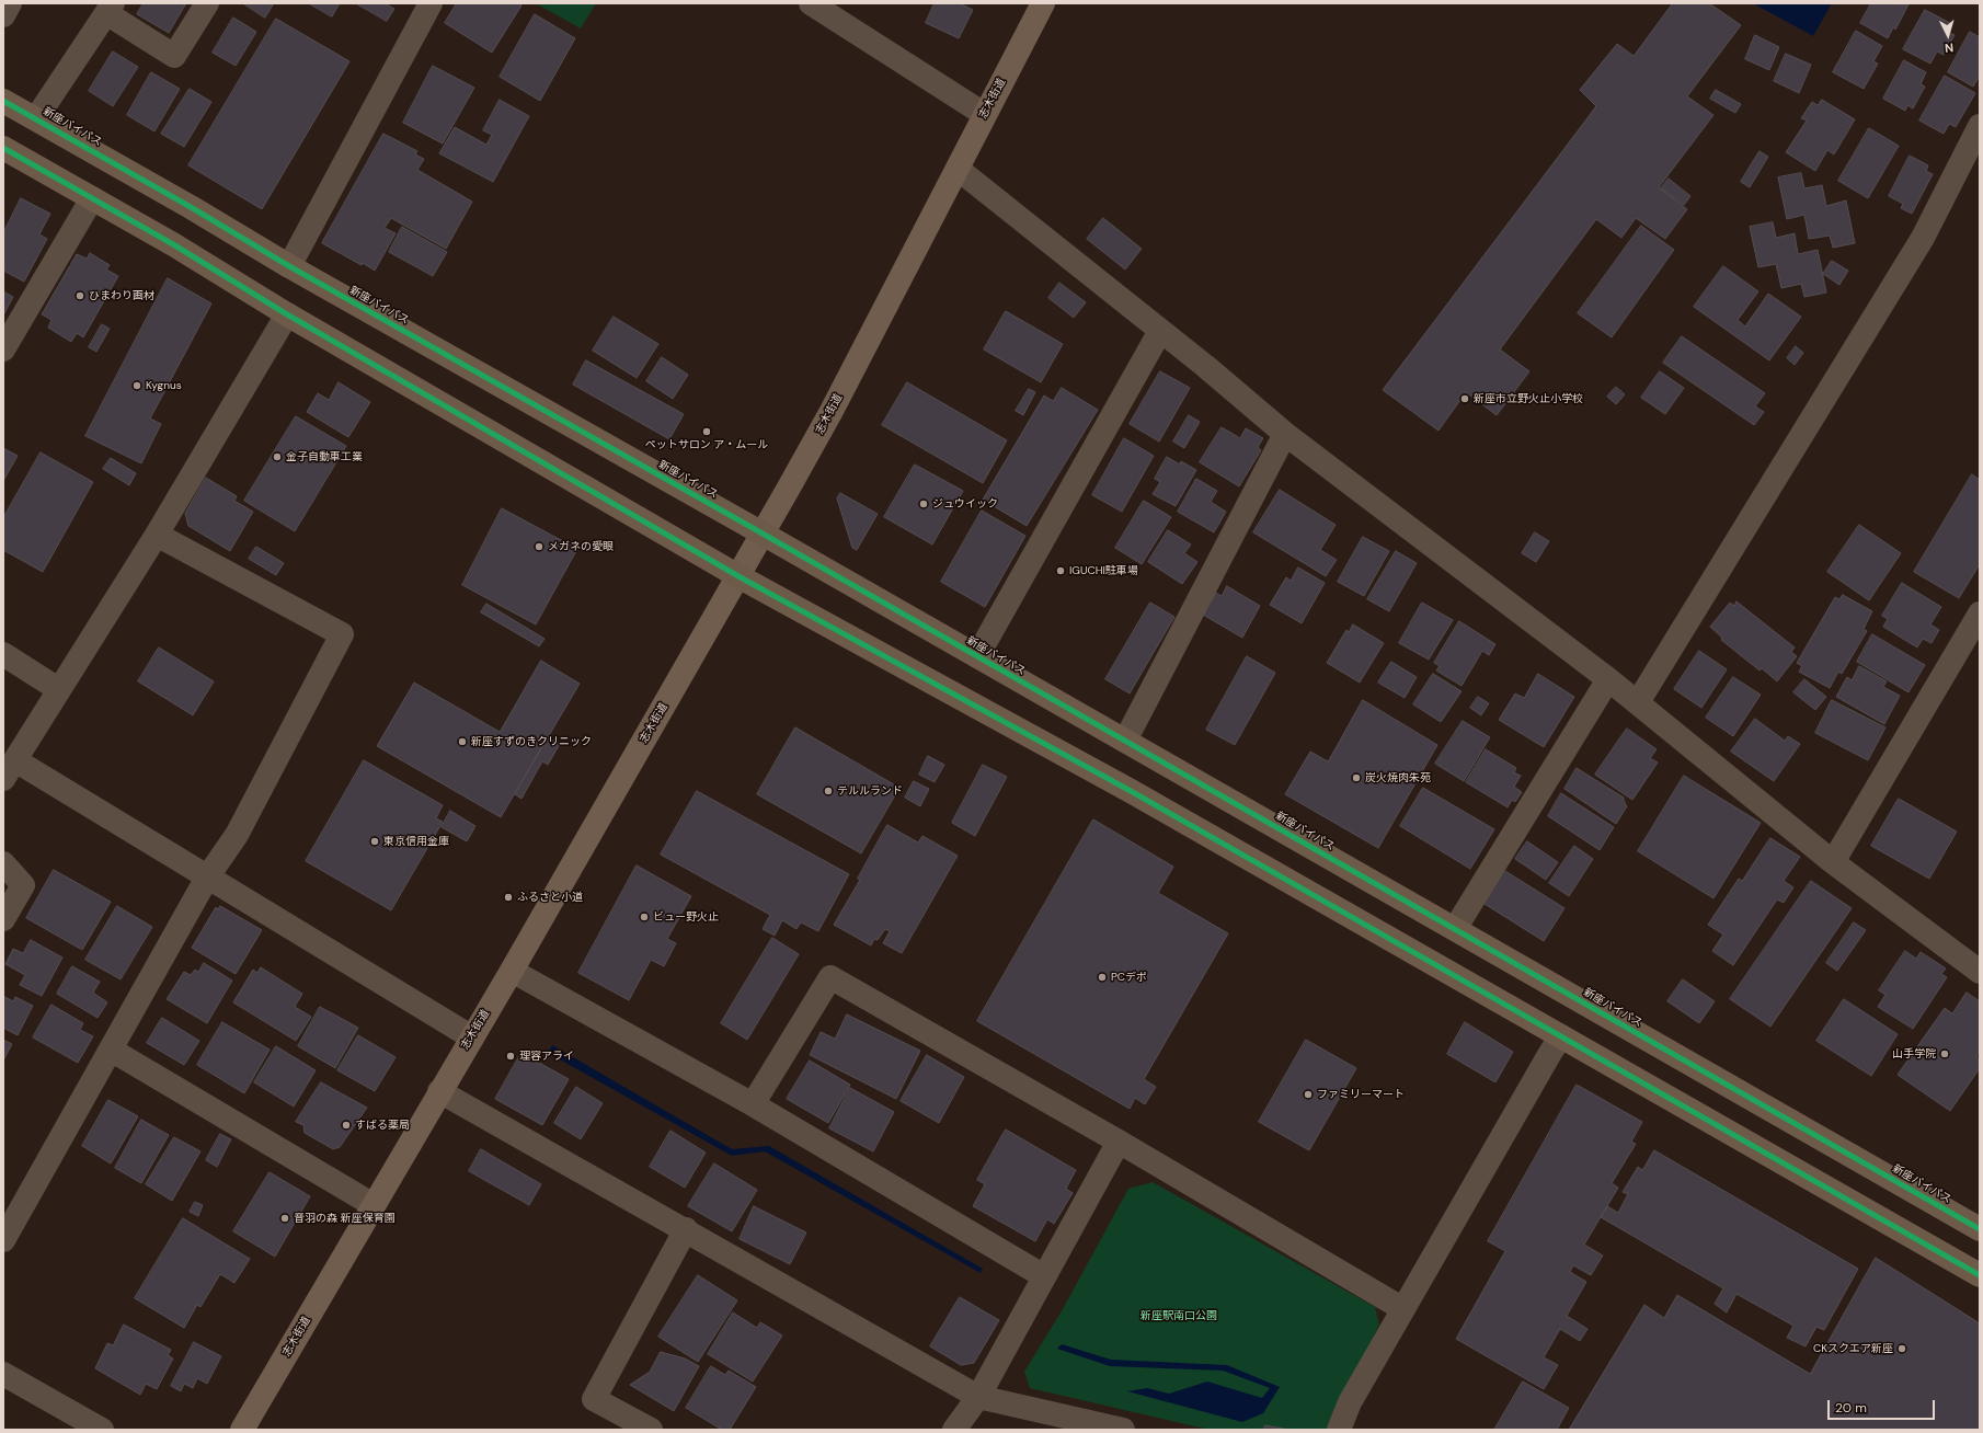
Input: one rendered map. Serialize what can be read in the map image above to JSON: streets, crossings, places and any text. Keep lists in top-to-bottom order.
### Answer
{
  "streets": {
    "highway": ["新座バイパス"],
    "main road": ["志木街道"]
  },
  "crossings": [
    ["志木街道", "新座バイパス"]
  ],
  "parks": ["新座駅南口公園"],
  "places": [
    "ひまわり画材",
    "Kygnus",
    "新座市立野火止小学校",
    "ペットサロン ア・ムール",
    "金子自動車工業",
    "ジュウイック",
    "メガネの愛眼",
    "IGUCHI駐車場",
    "新座すずのきクリニック",
    "炭火焼肉朱苑",
    "テルルランド",
    "東京信用金庫",
    "ふるさと小道",
    "ビュー野火止",
    "PCデポ",
    "山手学院",
    "理容アライ",
    "ファミリーマート",
    "すばる薬局",
    "音羽の森 新座保育園",
    "CKスクエア新座"
  ],
  "scale_bar": "20 m",
  "north": "bottom"
}
